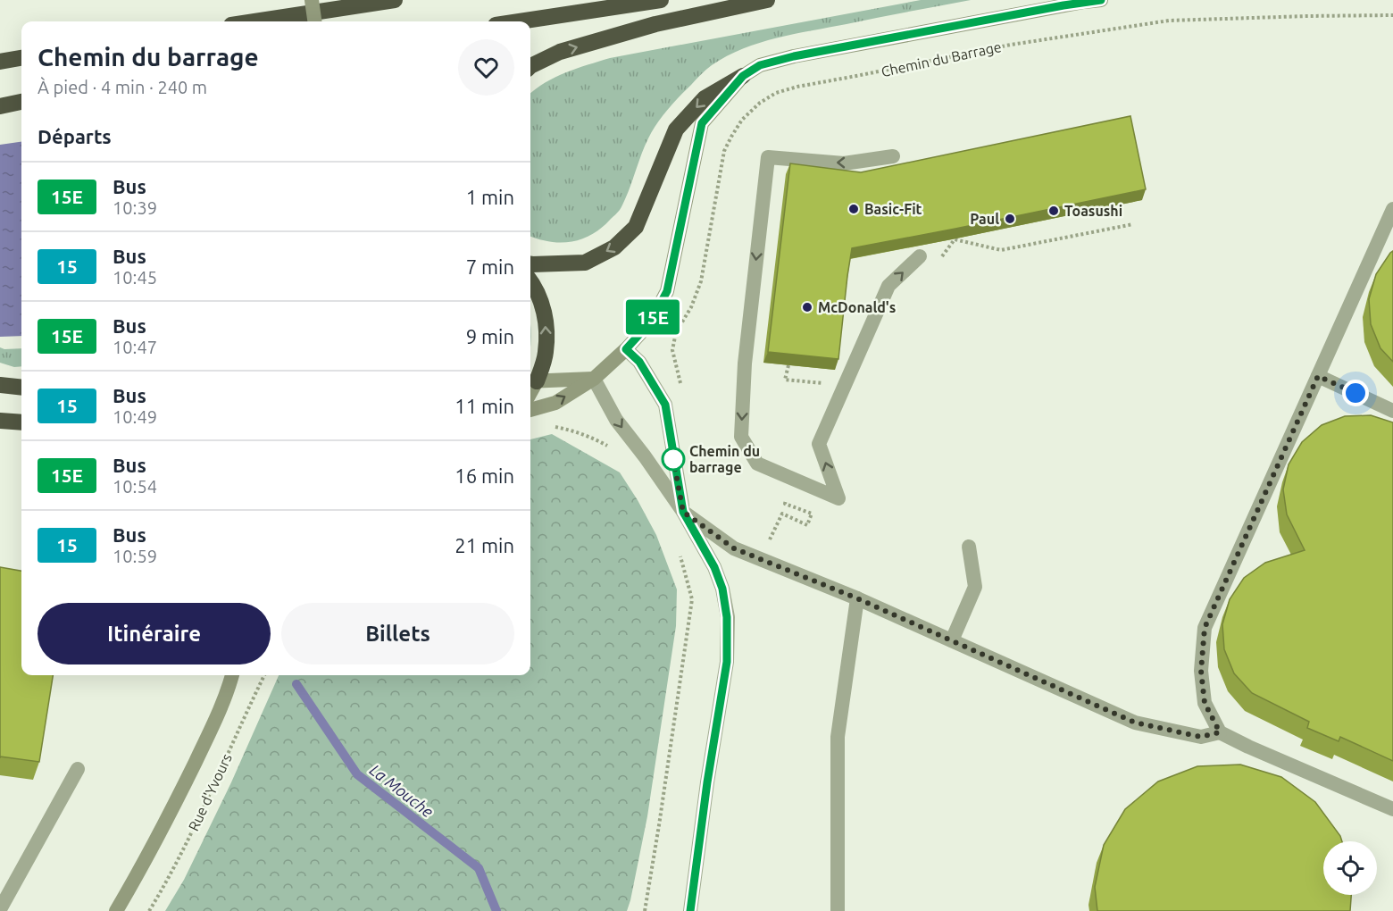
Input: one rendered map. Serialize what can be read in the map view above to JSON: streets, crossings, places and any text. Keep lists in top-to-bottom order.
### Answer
{
  "streets": {
    "main road": ["Chemin du Barrage", "Rue d'Yvours"]
  },
  "water": ["La Mouche"],
  "places": [
    "Basic-Fit",
    "Toasushi",
    "Paul",
    "McDonald's",
    "Chemin du barrage"
  ],
  "lines": ["bus line 15E"],
  "page": {
    "on_map": "15E",
    "heading": [
      ["Chemin du barrage", "À pied · 4 min · 240 m"],
      "Départs"
    ],
    "list": [
      {
        "mark": "15E",
        "name": "Bus",
        "note": "10:39",
        "value": "1 min"
      },
      {
        "mark": "15",
        "name": "Bus",
        "note": "10:45",
        "value": "7 min"
      },
      {
        "mark": "15E",
        "name": "Bus",
        "note": "10:47",
        "value": "9 min"
      },
      {
        "mark": "15",
        "name": "Bus",
        "note": "10:49",
        "value": "11 min"
      },
      {
        "mark": "15E",
        "name": "Bus",
        "note": "10:54",
        "value": "16 min"
      },
      {
        "mark": "15",
        "name": "Bus",
        "note": "10:59",
        "value": "21 min"
      }
    ],
    "buttons": ["Itinéraire", "Billets"]
  }
}
